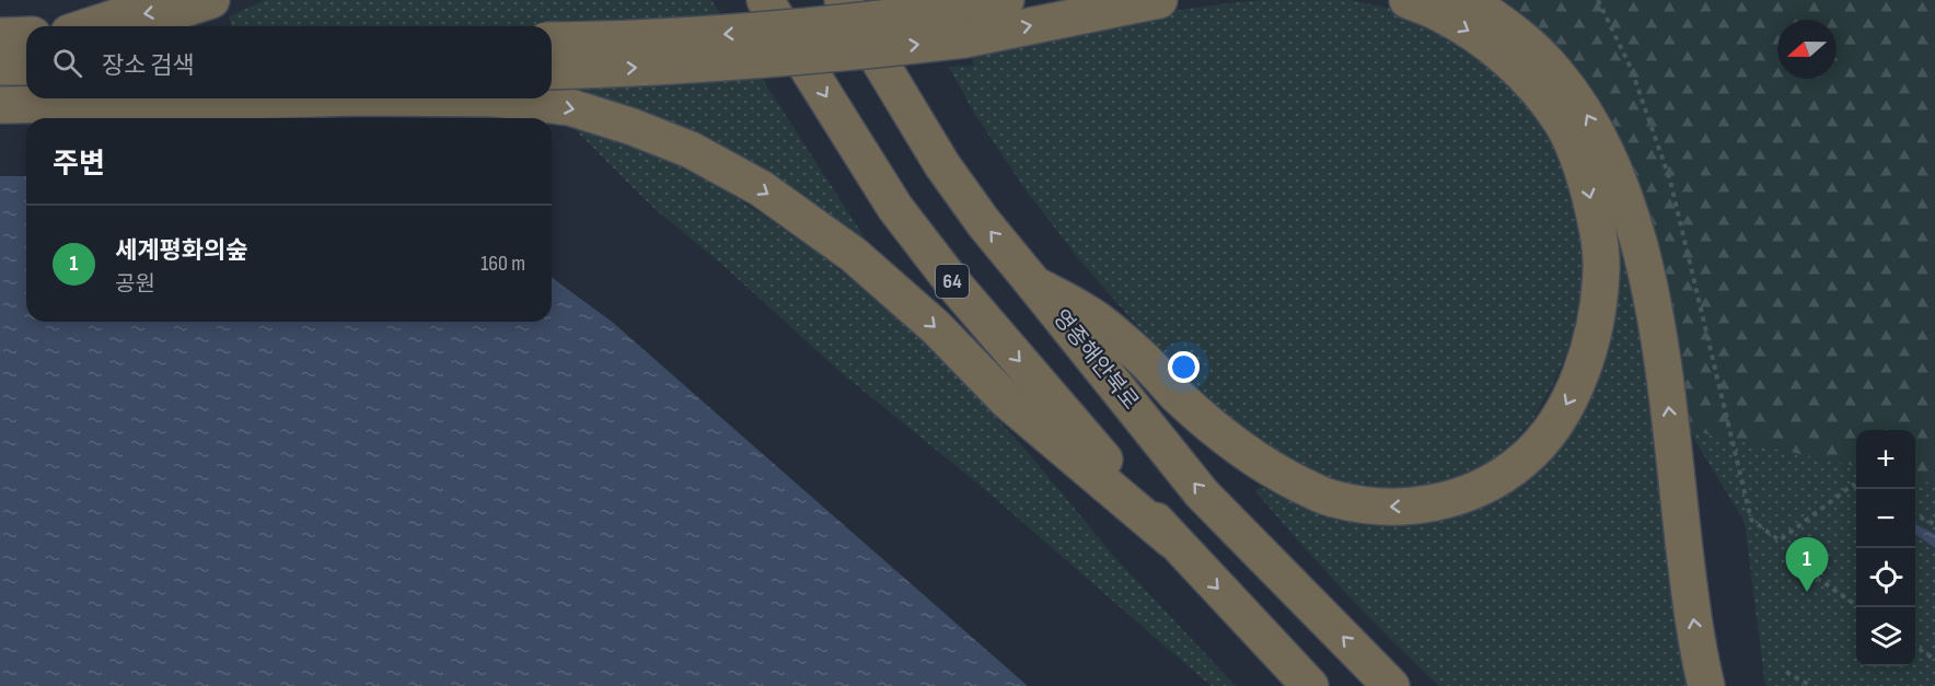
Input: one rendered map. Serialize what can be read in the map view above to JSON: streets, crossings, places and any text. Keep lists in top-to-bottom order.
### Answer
{
  "streets": {
    "highway": ["64", "영종해안북로"]
  },
  "north": "left",
  "page": {
    "search": "장소 검색",
    "heading": "주변",
    "list": [
      {
        "mark": "1",
        "name": "세계평화의숲",
        "note": "공원",
        "value": "160 m"
      }
    ],
    "map_buttons": ["+", "−"],
    "pins": "1"
  }
}
